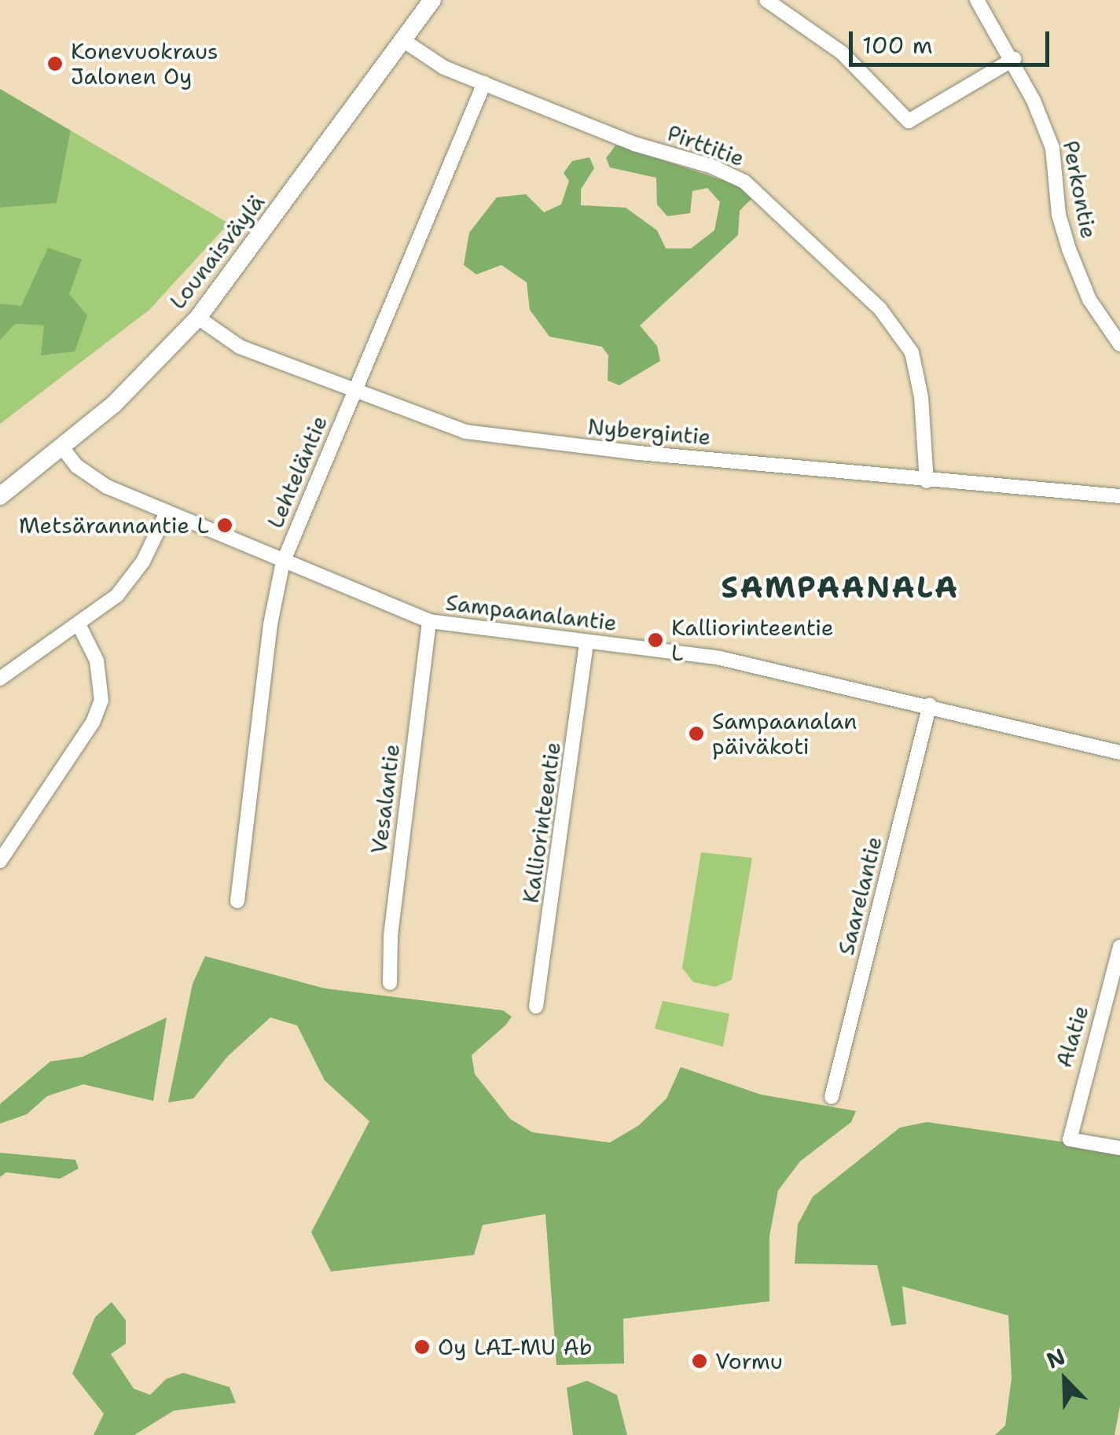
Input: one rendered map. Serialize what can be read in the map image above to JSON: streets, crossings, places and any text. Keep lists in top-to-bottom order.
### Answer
{
  "streets": {
    "street": [
      "Pirttitie",
      "Perkontie",
      "Lounaisväylä",
      "Nybergintie",
      "Lehteläntie",
      "Sampaanalantie",
      "Vesalantie",
      "Kalliorinteentie",
      "Saarelantie",
      "Alatie"
    ]
  },
  "crossings": [
    ["Pirttitie", "Lounaisväylä"],
    ["Pirttitie", "Nybergintie"],
    ["Pirttitie", "Lehteläntie"],
    ["Lounaisväylä", "Nybergintie"],
    ["Lounaisväylä", "Sampaanalantie"],
    ["Nybergintie", "Lehteläntie"],
    ["Lehteläntie", "Sampaanalantie"],
    ["Sampaanalantie", "Vesalantie"],
    ["Sampaanalantie", "Kalliorinteentie"],
    ["Sampaanalantie", "Saarelantie"]
  ],
  "districts": ["SAMPAANALA"],
  "places": [
    "Konevuokraus Jalonen Oy",
    "Metsärannantie L",
    "Kalliorinteentie L",
    "Sampaanalan päiväkoti",
    "Oy LAI-MU Ab",
    "Vormu"
  ],
  "scale_bar": "100 m",
  "north": "top left"
}
